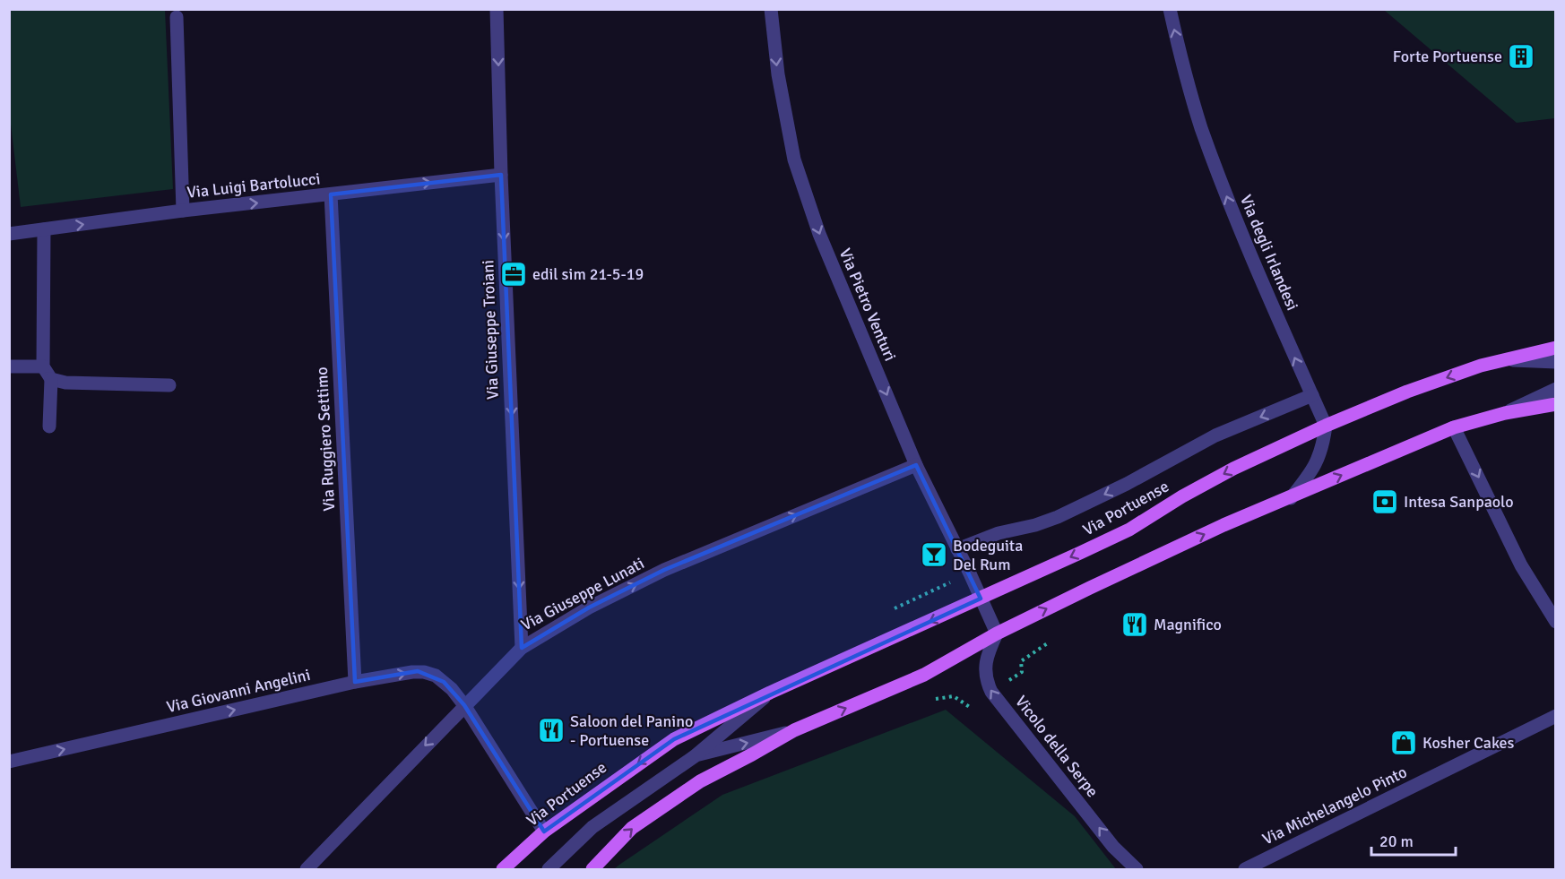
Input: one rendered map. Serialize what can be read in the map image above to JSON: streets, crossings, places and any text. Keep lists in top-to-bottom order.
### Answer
{
  "streets": {
    "main road": ["Via Portuense"],
    "street": [
      "Via Luigi Bartolucci",
      "Via degli Irlandesi",
      "Via Pietro Venturi",
      "Via Giuseppe Troiani",
      "Via Ruggiero Settimo",
      "Via Giuseppe Lunati",
      "Via Giovanni Angelini",
      "Vicolo della Serpe",
      "Via Michelangelo Pinto"
    ]
  },
  "crossings": [
    ["Via Luigi Bartolucci", "Via Giuseppe Troiani"],
    ["Via Luigi Bartolucci", "Via Ruggiero Settimo"],
    ["Via degli Irlandesi", "Via Portuense"],
    ["Via Pietro Venturi", "Via Portuense"],
    ["Via Pietro Venturi", "Via Giuseppe Lunati"],
    ["Via Pietro Venturi", "Vicolo della Serpe"],
    ["Via Giuseppe Troiani", "Via Giuseppe Lunati"],
    ["Via Ruggiero Settimo", "Via Giovanni Angelini"],
    ["Via Portuense", "Vicolo della Serpe"],
    ["Via Giuseppe Lunati", "Via Giovanni Angelini"]
  ],
  "one_way": [
    "Via Luigi Bartolucci",
    "Via degli Irlandesi",
    "Via Pietro Venturi",
    "Via Giuseppe Troiani",
    "Via Giovanni Angelini",
    "Vicolo della Serpe"
  ],
  "places": {
    "building": ["Forte Portuense"],
    "office": ["edil sim 21-5-19"],
    "bank": ["Intesa Sanpaolo"],
    "bar": ["Bodeguita Del Rum"],
    "restaurant": ["Magnifico", "Saloon del Panino - Portuense"],
    "shop": ["Kosher Cakes"]
  },
  "scale_bar": "20 m"
}
